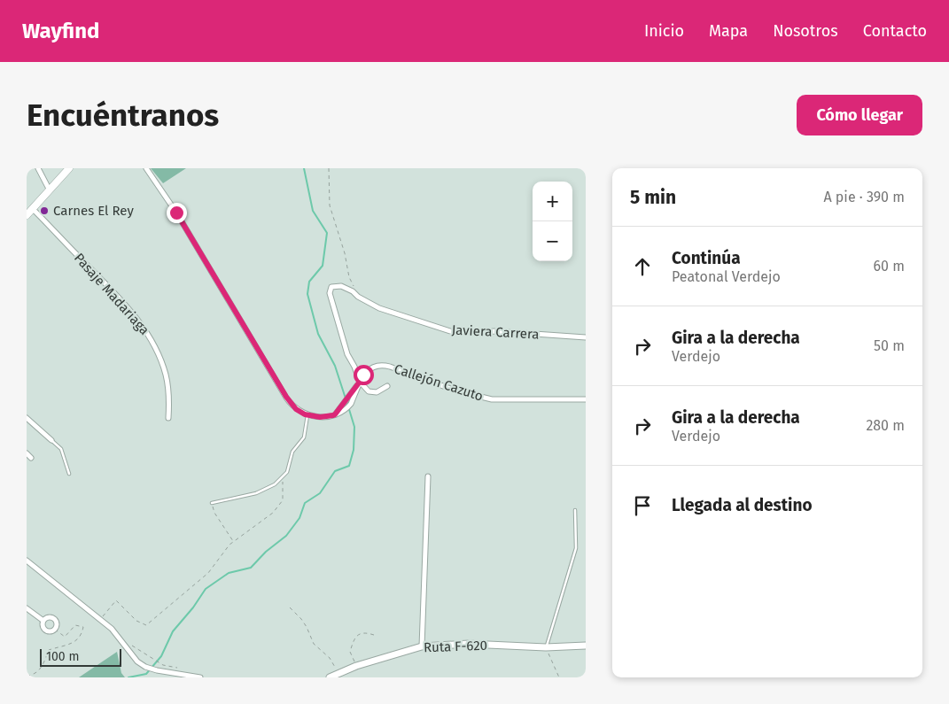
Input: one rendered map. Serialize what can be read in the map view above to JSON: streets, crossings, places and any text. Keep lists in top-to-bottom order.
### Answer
{
  "streets": {
    "street": [
      "Pasaje Madariaga",
      "Javiera Carrera",
      "Callejón Cazuto",
      "Ruta F-620"
    ]
  },
  "crossings": [
    ["Javiera Carrera", "Callejón Cazuto"]
  ],
  "places": ["Carnes El Rey"],
  "scale_bar": "100 m",
  "page": {
    "header": "Wayfind",
    "nav": [
      "Inicio",
      "Mapa",
      "Nosotros",
      "Contacto"
    ],
    "buttons": "Cómo llegar",
    "title": "Encuéntranos",
    "heading": ["5 min", "A pie · 390 m"],
    "map_buttons": ["+", "−"],
    "list": [
      ["Continúa", "Peatonal Verdejo", "60 m"],
      ["Gira a la derecha", "Verdejo", "50 m"],
      ["Gira a la derecha", "Verdejo", "280 m"],
      "Llegada al destino"
    ],
    "scale": "100 m"
  }
}
